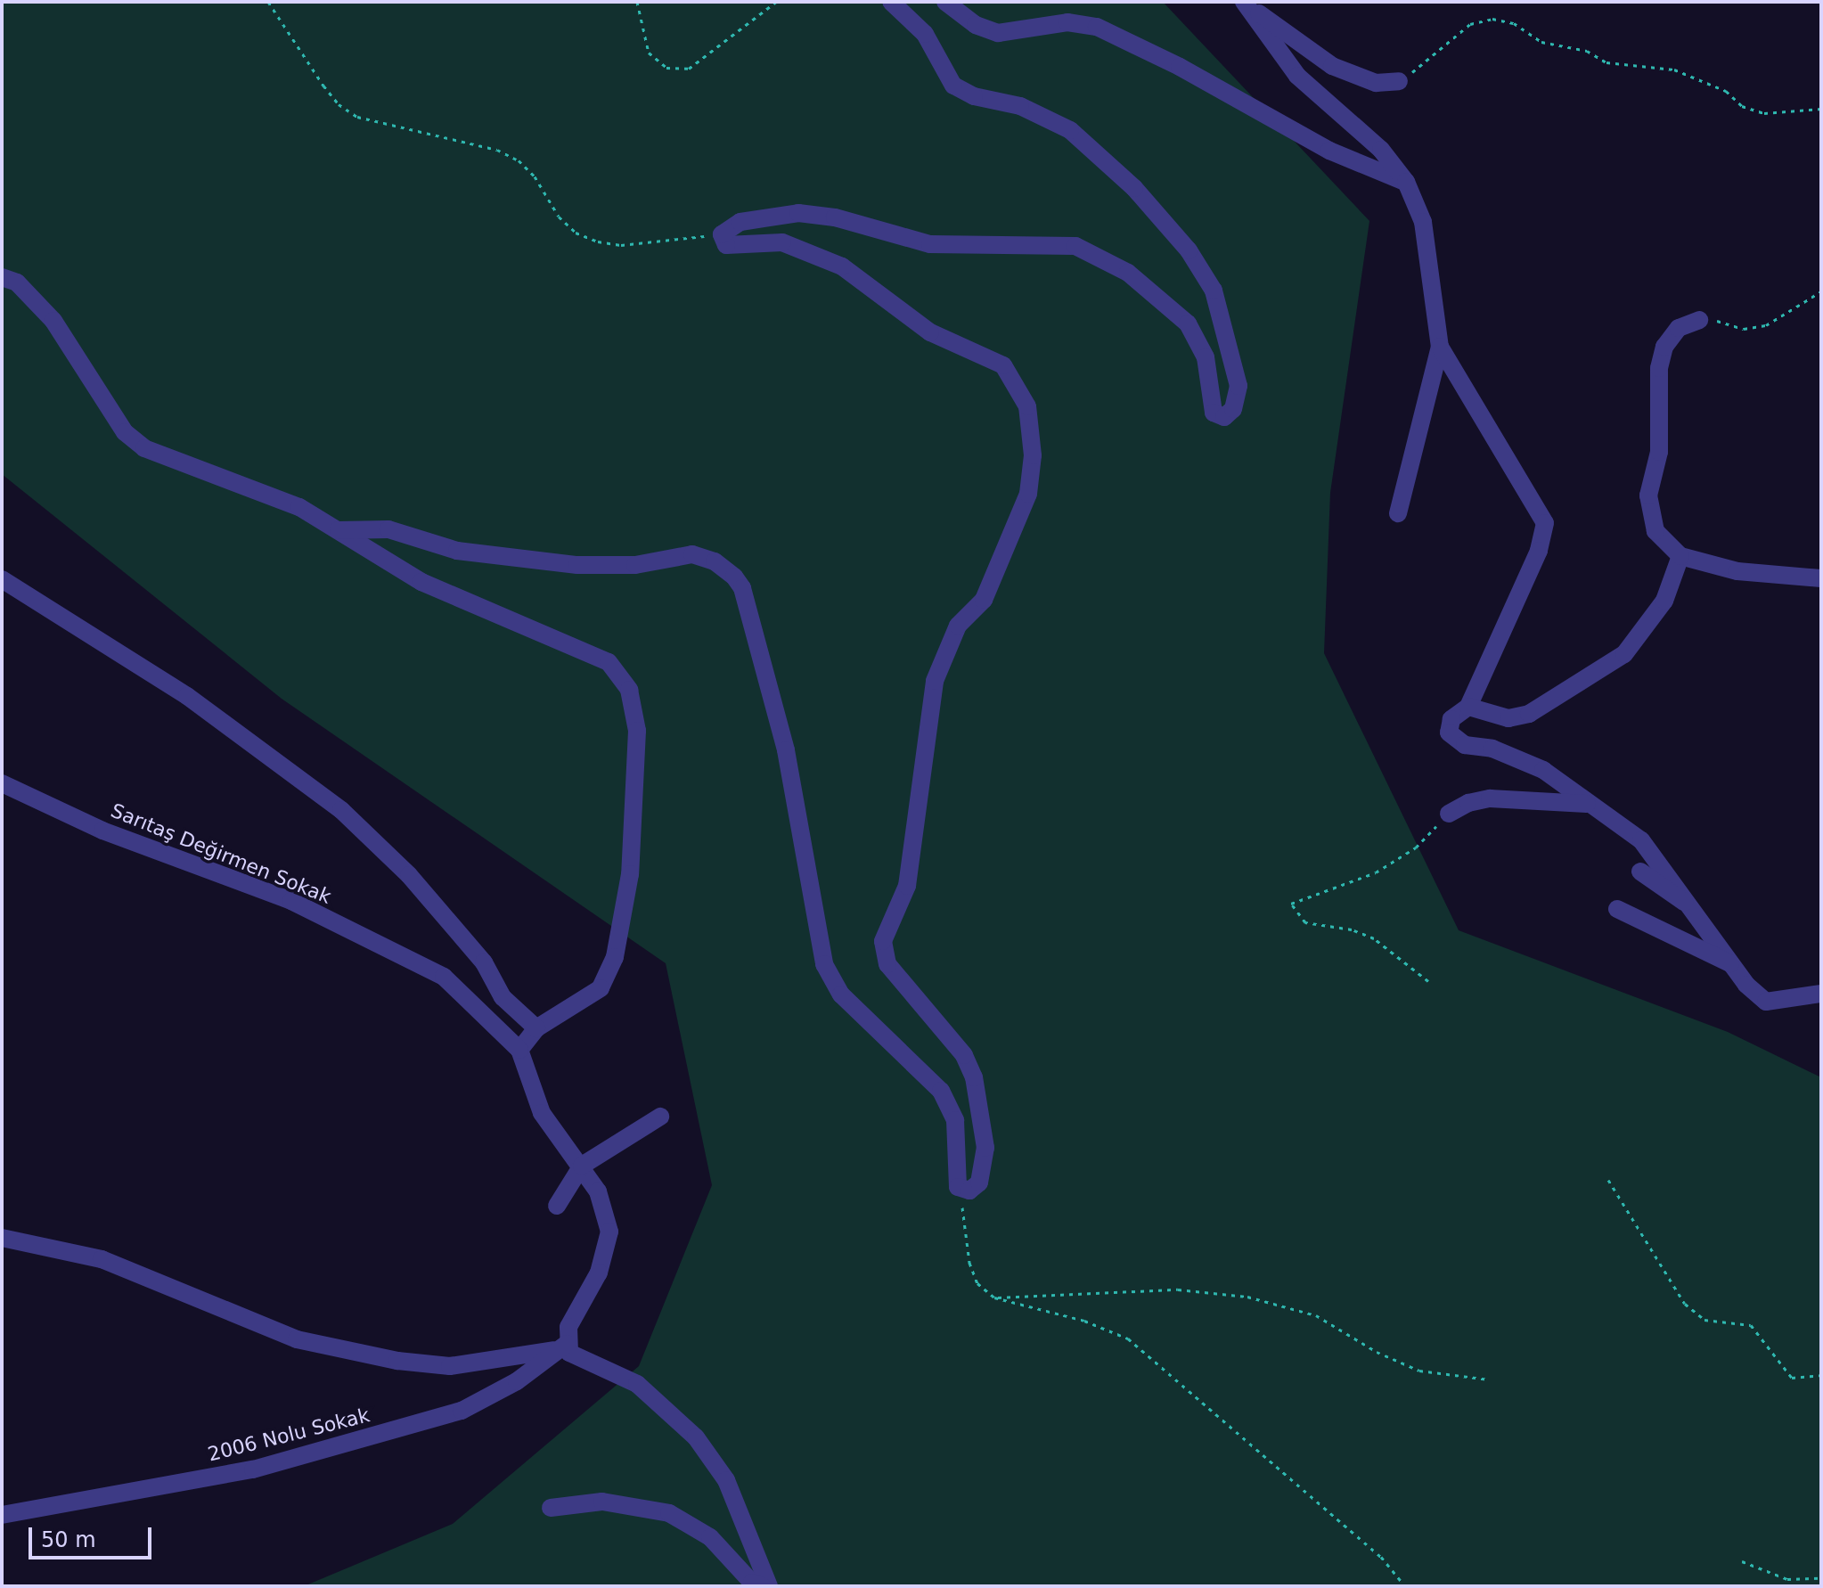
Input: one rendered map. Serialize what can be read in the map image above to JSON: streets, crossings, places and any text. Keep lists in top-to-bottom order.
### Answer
{
  "streets": {
    "street": ["Sarıtaş Değirmen Sokak", "2006 Nolu Sokak"]
  },
  "scale_bar": "50 m"
}
